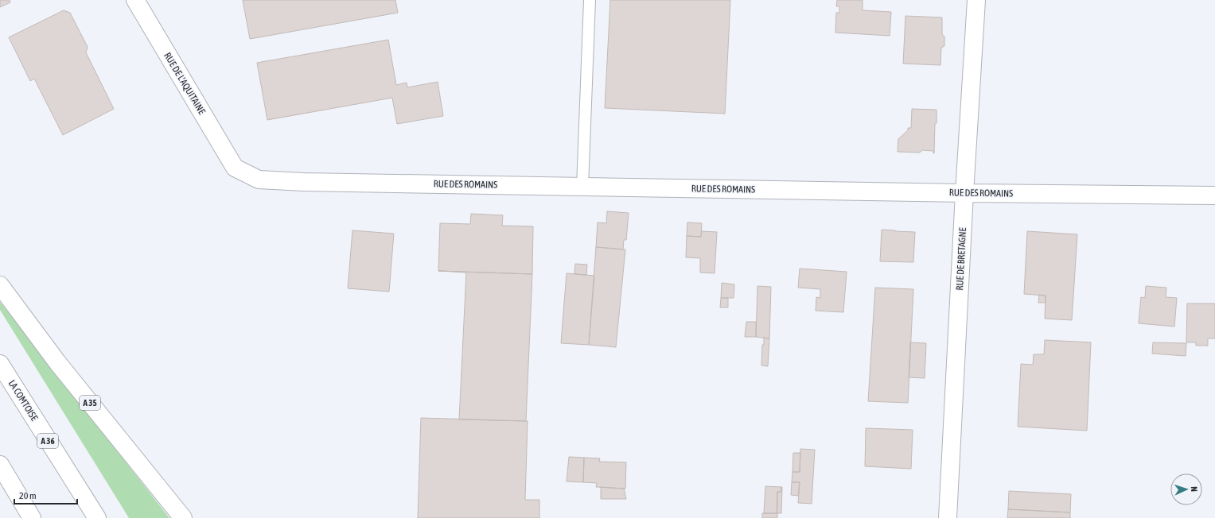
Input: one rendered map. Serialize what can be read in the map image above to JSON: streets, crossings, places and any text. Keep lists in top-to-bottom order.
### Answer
{
  "streets": {
    "main road": [
      "RUE DE L'AQUITAINE",
      "RUE DES ROMAINS",
      "RUE DE BRETAGNE",
      "LA COMTOISE",
      "A 35",
      "A 36"
    ]
  },
  "crossings": [
    ["RUE DE L'AQUITAINE", "RUE DES ROMAINS"],
    ["RUE DES ROMAINS", "RUE DE BRETAGNE"]
  ],
  "scale_bar": "20 m",
  "north": "right"
}
